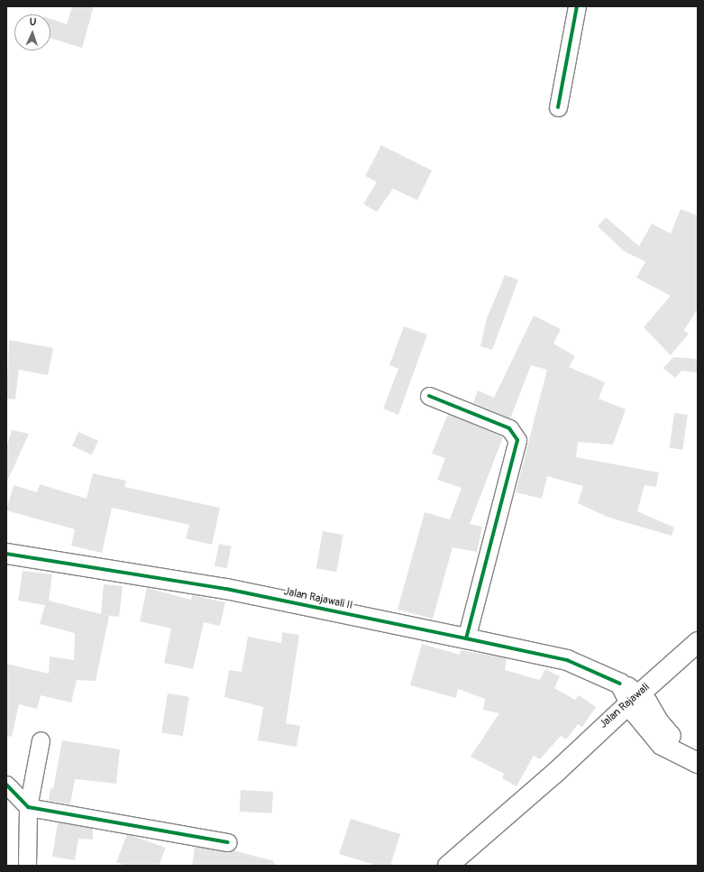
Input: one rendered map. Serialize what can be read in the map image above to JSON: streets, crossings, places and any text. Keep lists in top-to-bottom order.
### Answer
{
  "streets": {
    "street": ["Jalan Rajawali II", "Jalan Rajawali"]
  },
  "crossings": [
    ["Jalan Rajawali II", "Jalan Rajawali"]
  ],
  "north": "top"
}
